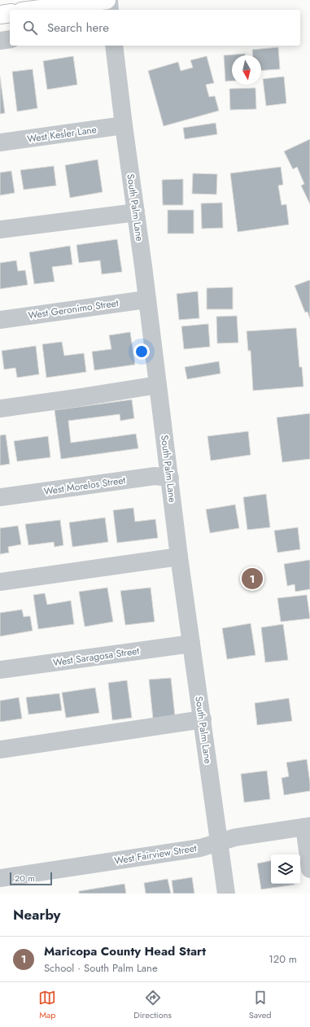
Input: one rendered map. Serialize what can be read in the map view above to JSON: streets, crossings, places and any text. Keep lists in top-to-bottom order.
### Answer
{
  "streets": {
    "street": [
      "West Kesler Lane",
      "South Palm Lane",
      "West Geronimo Street",
      "West Morelos Street",
      "West Saragosa Street",
      "West Fairview Street"
    ]
  },
  "crossings": [
    ["West Kesler Lane", "South Palm Lane"],
    ["South Palm Lane", "West Geronimo Street"],
    ["South Palm Lane", "West Morelos Street"],
    ["South Palm Lane", "West Saragosa Street"],
    ["South Palm Lane", "West Fairview Street"]
  ],
  "scale_bar": "20 m",
  "north": "bottom",
  "page": {
    "search": "Search here",
    "pins": "1",
    "scale": "20 m",
    "heading": "Nearby",
    "list": [
      {
        "mark": "1",
        "name": "Maricopa County Head Start",
        "note": "School · South Palm Lane",
        "value": "120 m"
      }
    ],
    "nav": ["Map", "Directions", "Saved"]
  }
}
